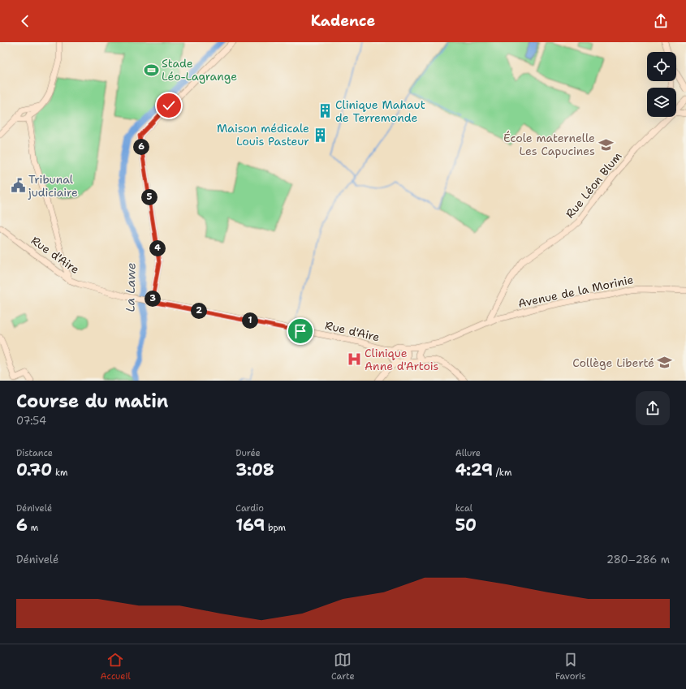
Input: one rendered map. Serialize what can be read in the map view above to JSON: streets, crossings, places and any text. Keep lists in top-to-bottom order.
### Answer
{
  "streets": {
    "street": ["Rue Léon Blum", "Rue d'Aire", "Avenue de la Morinie"]
  },
  "crossings": [
    ["Rue Léon Blum", "Avenue de la Morinie"]
  ],
  "water": ["La Lawe"],
  "places": {
    "sports": ["Stade Léo-Lagrange"],
    "building": ["Clinique Mahaut de Terremonde", "Maison médicale Louis Pasteur"],
    "school or university": ["École maternelle Les Capucines", "Collège Liberté"],
    "public building": ["Tribunal judiciaire"],
    "hospital": ["Clinique Anne d'Artois"]
  },
  "page": {
    "header": "Kadence",
    "pins": [
      "6",
      "5",
      "4",
      "3",
      "2",
      "1"
    ],
    "heading": ["Course du matin", "07:54"],
    "stats": [
      ["Distance", "0.70 km"],
      ["Durée", "3:08"],
      ["Allure", "4:29 /km"],
      ["Dénivelé", "6 m"],
      ["Cardio", "169 bpm"],
      ["kcal", "50"]
    ],
    "chart": ["Dénivelé", "280–286 m"],
    "tabs": ["Accueil", "Carte", "Favoris"]
  }
}
